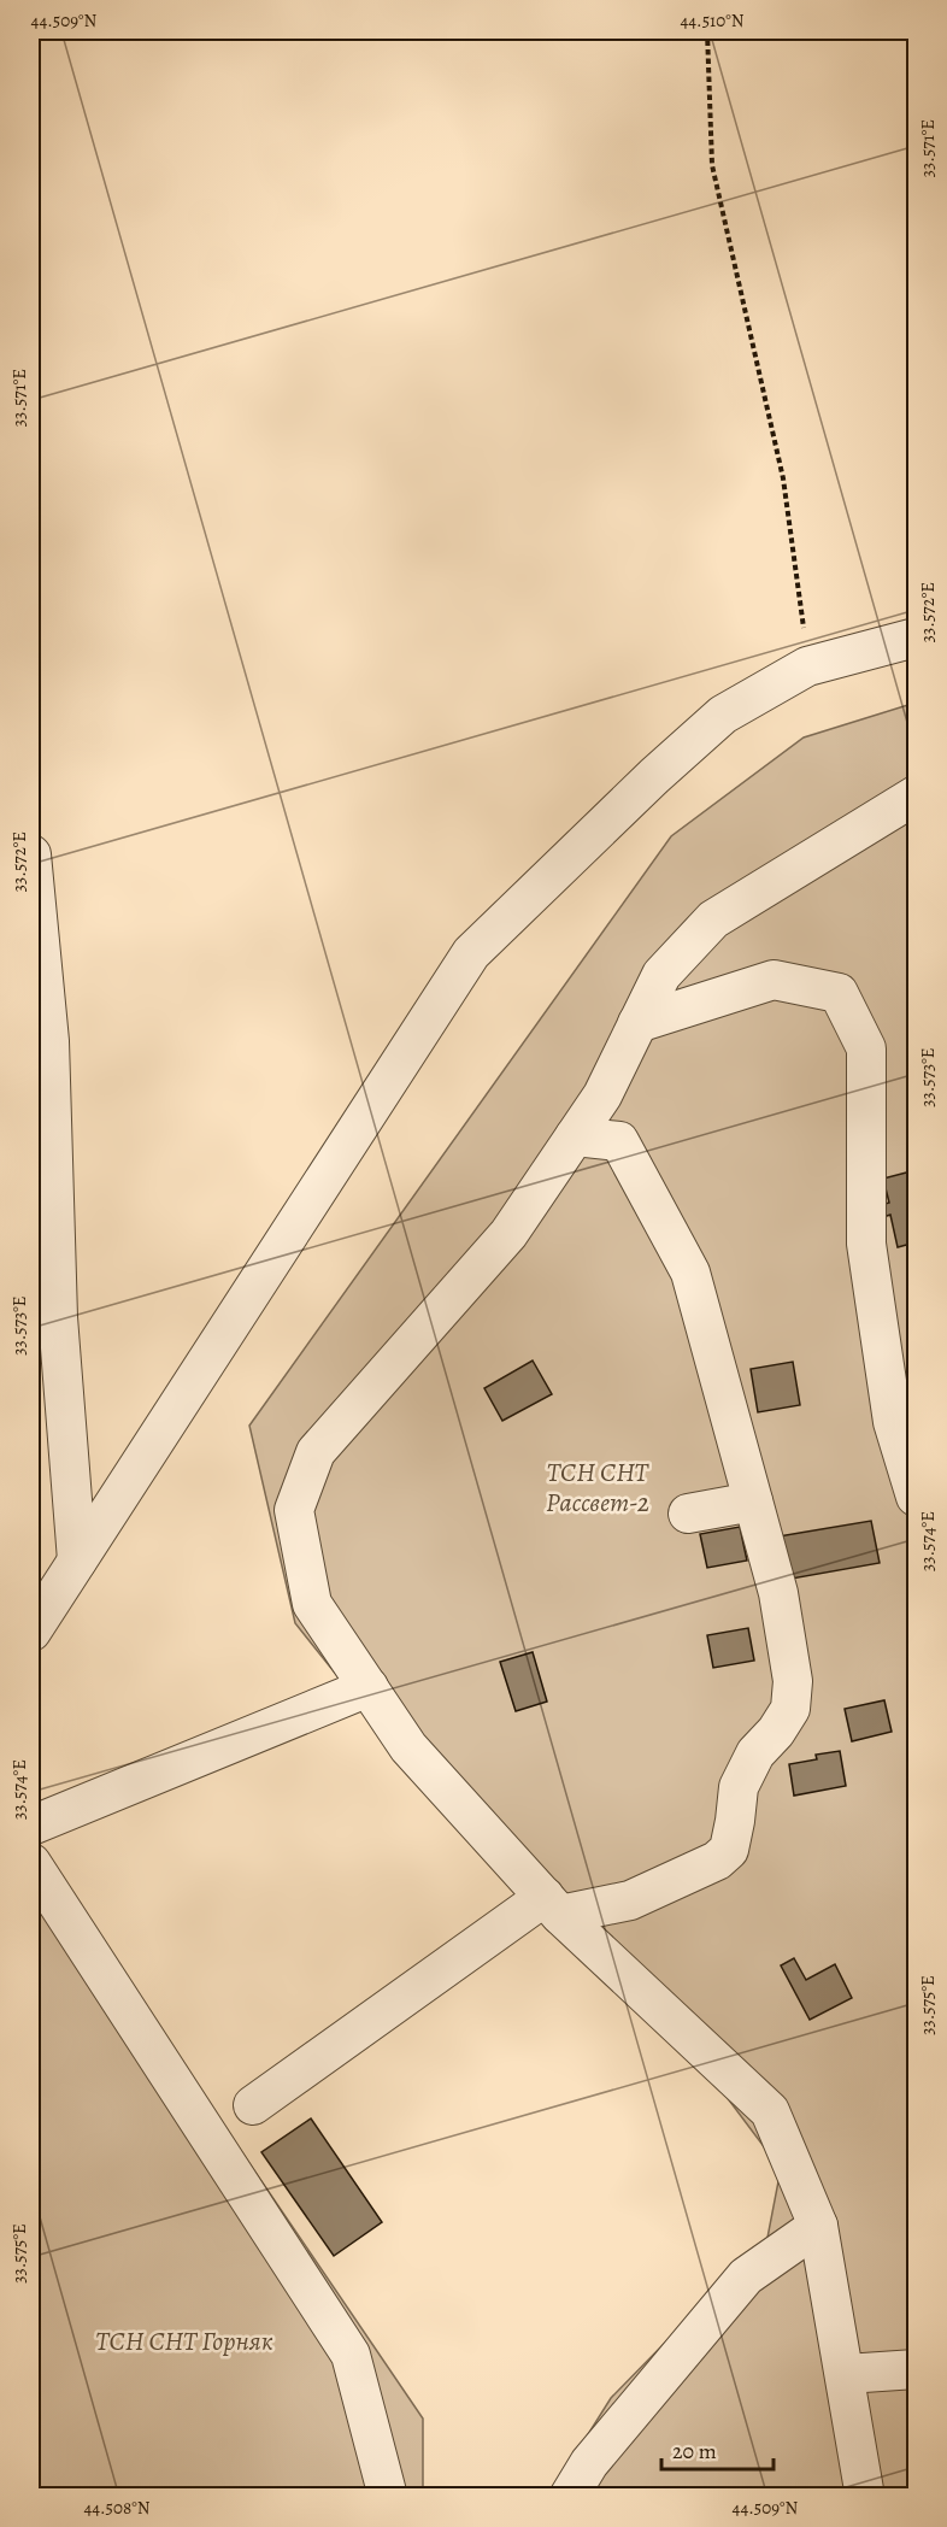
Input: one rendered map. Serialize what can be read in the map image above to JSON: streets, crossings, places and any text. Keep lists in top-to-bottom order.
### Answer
{
  "parks": ["ТСН СНТ Рассвет-2", "ТСН СНТ Горняк"],
  "scale_bar": "20 m",
  "coordinates": [
    "44.509°N",
    "44.510°N",
    "33.571°E",
    "33.572°E",
    "33.573°E",
    "33.574°E",
    "33.575°E",
    "44.508°N"
  ]
}
